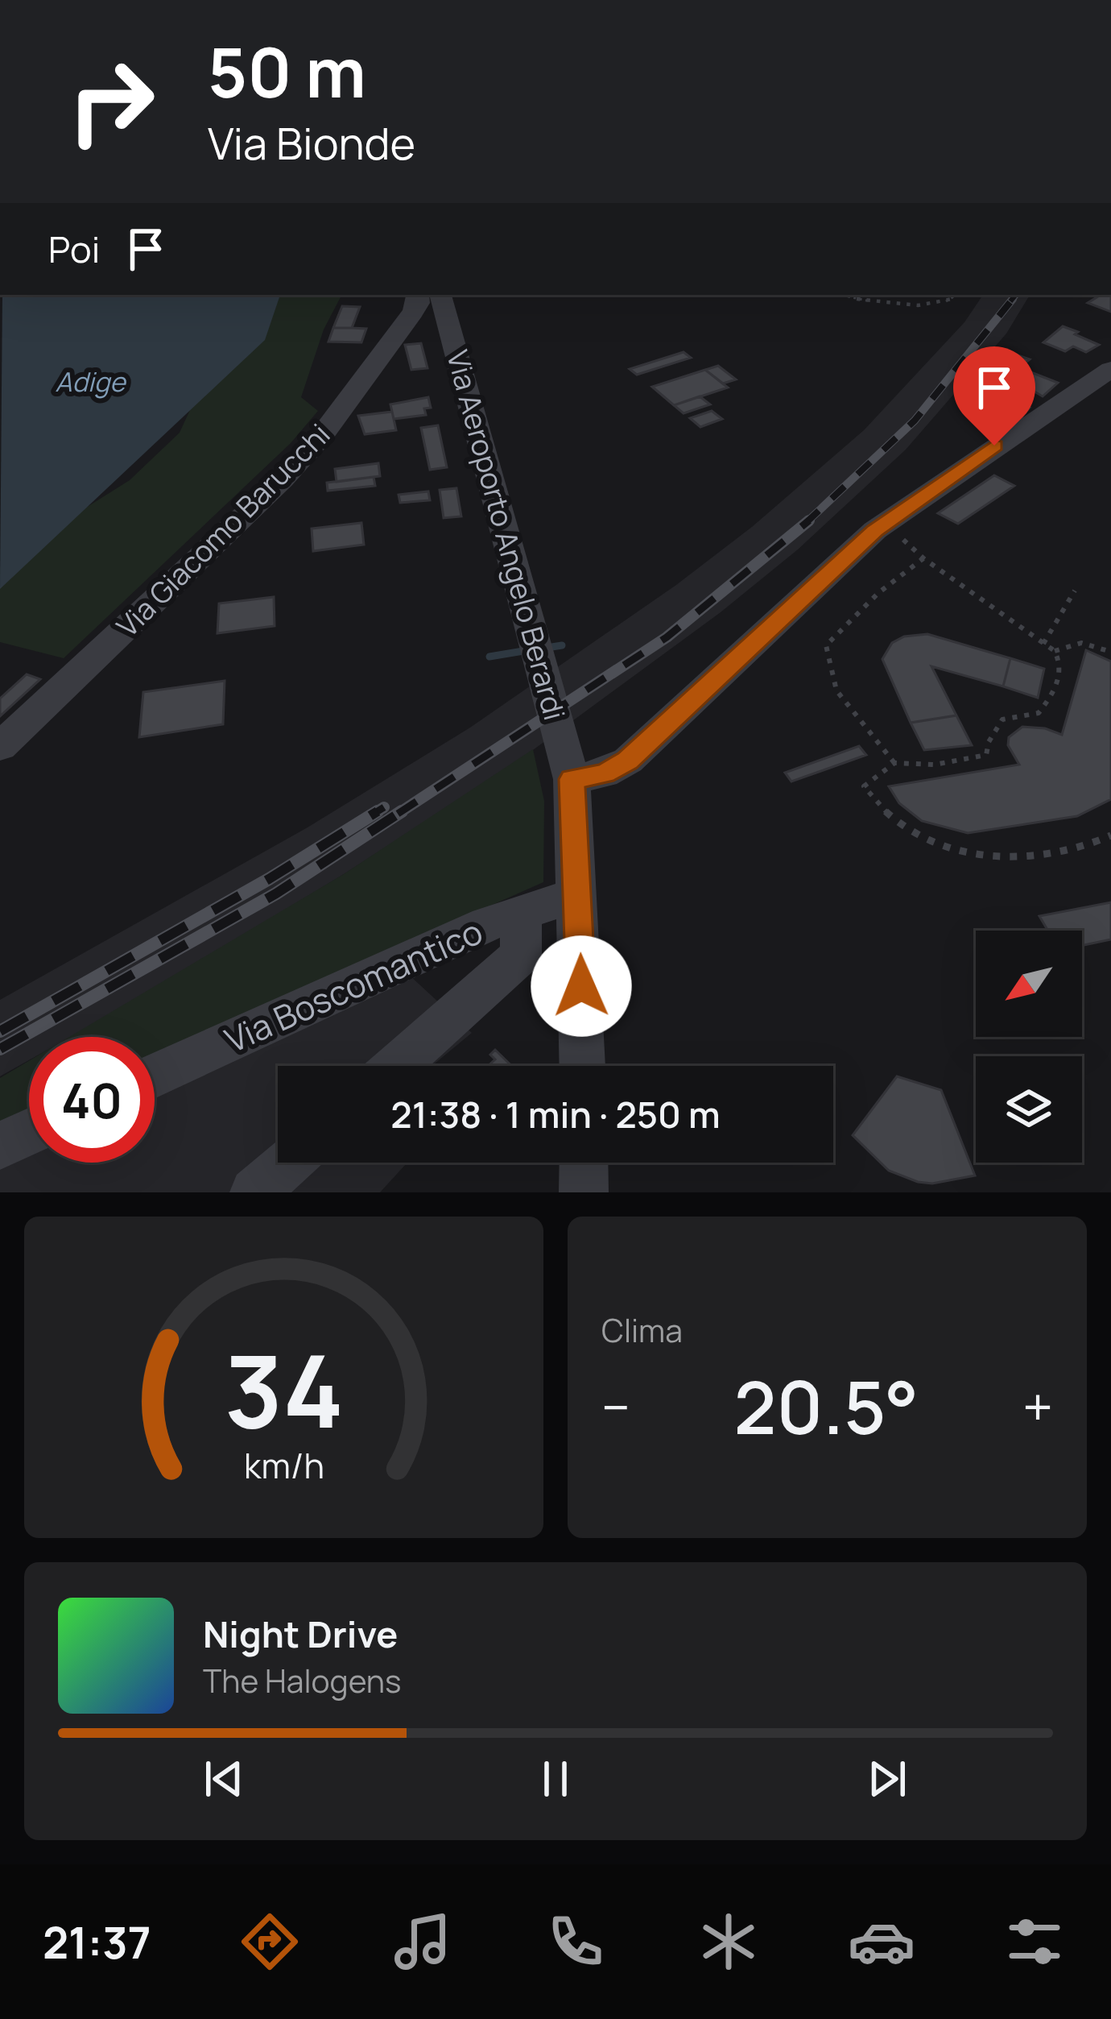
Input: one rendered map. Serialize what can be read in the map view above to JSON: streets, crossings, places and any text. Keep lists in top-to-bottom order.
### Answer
{
  "streets": {
    "street": ["Via Giacomo Barucchi", "Via Aeroporto Angelo Berardi", "Via Boscomantico"]
  },
  "crossings": [
    ["Via Aeroporto Angelo Berardi", "Via Boscomantico"]
  ],
  "water": ["Adige"],
  "north": "bottom left",
  "page": {
    "turn": ["50 m", "Via Bionde"],
    "then": "Poi",
    "limit": "40",
    "trip": "21:38 · 1 min · 250 m",
    "tile": "Clima",
    "heat": ["−", "20.5°", "+"],
    "song": ["Night Drive", "The Halogens"],
    "tabs": "21:37",
    "gauge": ["34", "km/h"]
  }
}
